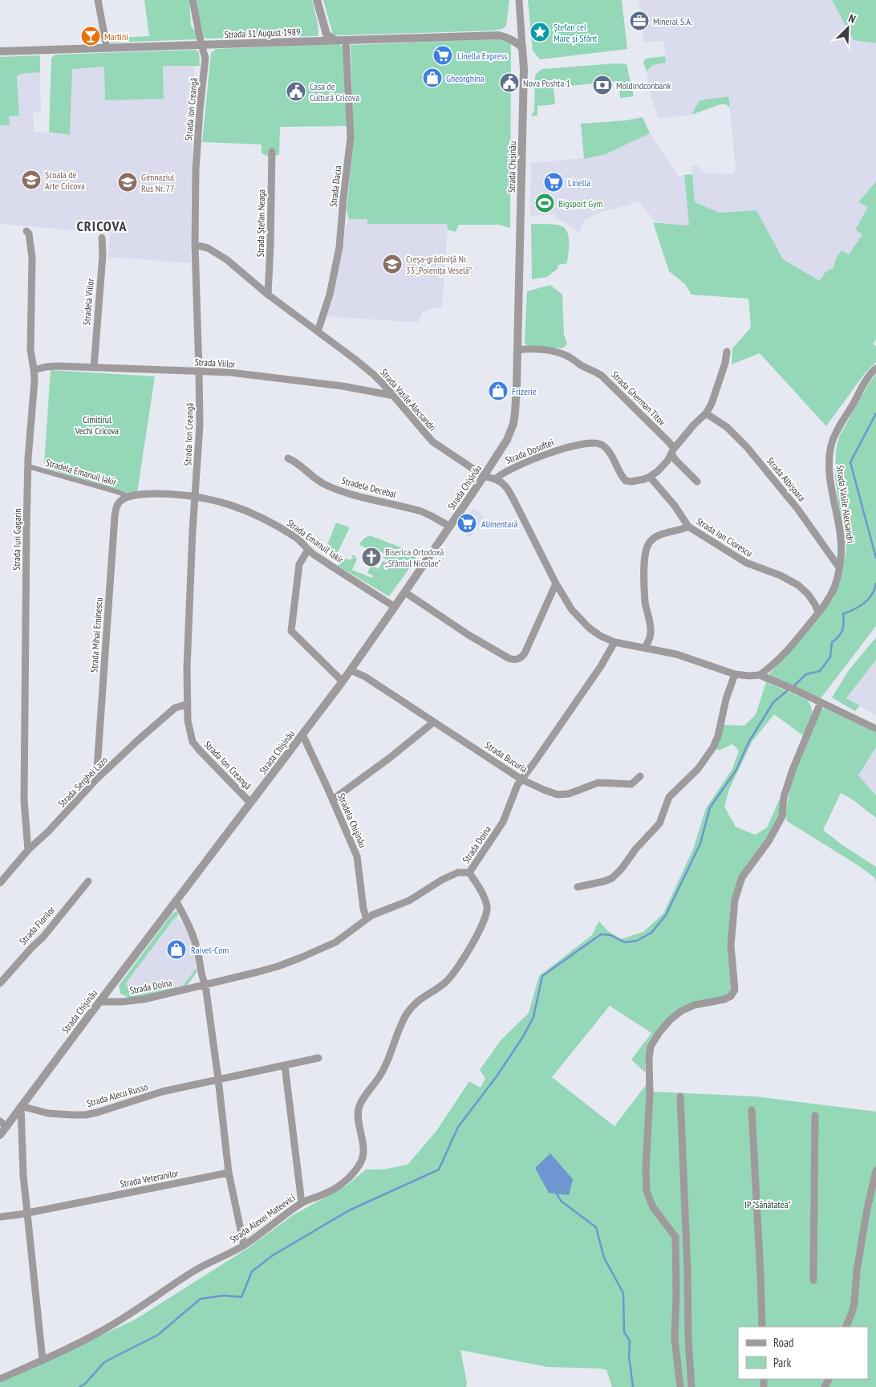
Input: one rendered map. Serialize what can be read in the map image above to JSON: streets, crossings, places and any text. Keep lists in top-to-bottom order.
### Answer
{
  "streets": {
    "street": [
      "Strada 31 August 1989",
      "Strada Ion Creangă",
      "Strada Chișinău",
      "Strada Dacia",
      "Strada Ștefan Neaga",
      "Stradela Viilor",
      "Strada Viilor",
      "Strada Gherman Titov",
      "Strada Vasile Alecsandri",
      "Strada Dosoftei",
      "Stradela Emanuil Iakir",
      "Strada Albișoara",
      "Stradela Decebal",
      "Strada Ion Ciorescu",
      "Strada Iuri Gagarin",
      "Strada Emanuil Iakir",
      "Strada Mihai Eminescu",
      "Strada Bucuria",
      "Strada Serghei Lazo",
      "Stradela Chişinău",
      "Strada Doina",
      "Strada Florilor",
      "Strada Alecu Russo",
      "Strada Veteranilor",
      "Strada Alexei Mateevici"
    ]
  },
  "crossings": [
    ["Strada 31 August 1989", "Strada Ion Creangă"],
    ["Strada 31 August 1989", "Strada Chișinău"],
    ["Strada 31 August 1989", "Strada Dacia"],
    ["Strada Ion Creangă", "Strada Chișinău"],
    ["Strada Ion Creangă", "Strada Viilor"],
    ["Strada Ion Creangă", "Strada Vasile Alecsandri"],
    ["Strada Ion Creangă", "Strada Emanuil Iakir"],
    ["Strada Ion Creangă", "Strada Serghei Lazo"],
    ["Strada Chișinău", "Strada Gherman Titov"],
    ["Strada Chișinău", "Strada Vasile Alecsandri"],
    ["Strada Chișinău", "Stradela Decebal"],
    ["Strada Chișinău", "Strada Emanuil Iakir"],
    ["Strada Chișinău", "Strada Bucuria"],
    ["Strada Chișinău", "Stradela Chişinău"],
    ["Strada Chișinău", "Strada Doina"],
    ["Strada Chișinău", "Strada Alecu Russo"],
    ["Strada Dacia", "Strada Vasile Alecsandri"],
    ["Strada Ștefan Neaga", "Strada Vasile Alecsandri"],
    ["Stradela Viilor", "Strada Viilor"],
    ["Strada Viilor", "Strada Vasile Alecsandri"],
    ["Strada Viilor", "Strada Iuri Gagarin"],
    ["Strada Vasile Alecsandri", "Strada Dosoftei"],
    ["Strada Vasile Alecsandri", "Strada Albișoara"],
    ["Strada Vasile Alecsandri", "Strada Ion Ciorescu"],
    ["Strada Dosoftei", "Strada Ion Ciorescu"],
    ["Stradela Emanuil Iakir", "Strada Iuri Gagarin"],
    ["Stradela Emanuil Iakir", "Strada Emanuil Iakir"],
    ["Stradela Emanuil Iakir", "Strada Mihai Eminescu"],
    ["Strada Iuri Gagarin", "Strada Serghei Lazo"],
    ["Strada Emanuil Iakir", "Strada Mihai Eminescu"],
    ["Strada Mihai Eminescu", "Strada Serghei Lazo"],
    ["Strada Bucuria", "Strada Doina"],
    ["Stradela Chişinău", "Strada Doina"],
    ["Strada Doina", "Strada Alexei Mateevici"]
  ],
  "districts": ["CRICOVA"],
  "parks": ["Cimitirul Vechi Cricova", "IP \"Sănătatea\""],
  "places": {
    "office": ["Mineral S.A."],
    "place": ["Ștefan cel Mare și Sfânt"],
    "bar": ["Martini"],
    "supermarket": ["Linella Express", "Linella", "Alimentară"],
    "shop": ["Gheorghina", "Frizerie", "Raivel-Com"],
    "public building": ["Nova Poshta 1", "Casa de Cultură Cricova"],
    "bank": ["Moldindconbank"],
    "school or university": ["Școala de Arte Cricova", "Gimnaziul Rus Nr. 77", "Creșa-grădiniță Nr. 33 „Poienița Veselă”"],
    "sports": ["Bigsport Gym"],
    "church": ["Biserica Ortodoxă „Sfântul Nicolae”"]
  },
  "legend": ["Road", "Park"],
  "north": "top right"
}
